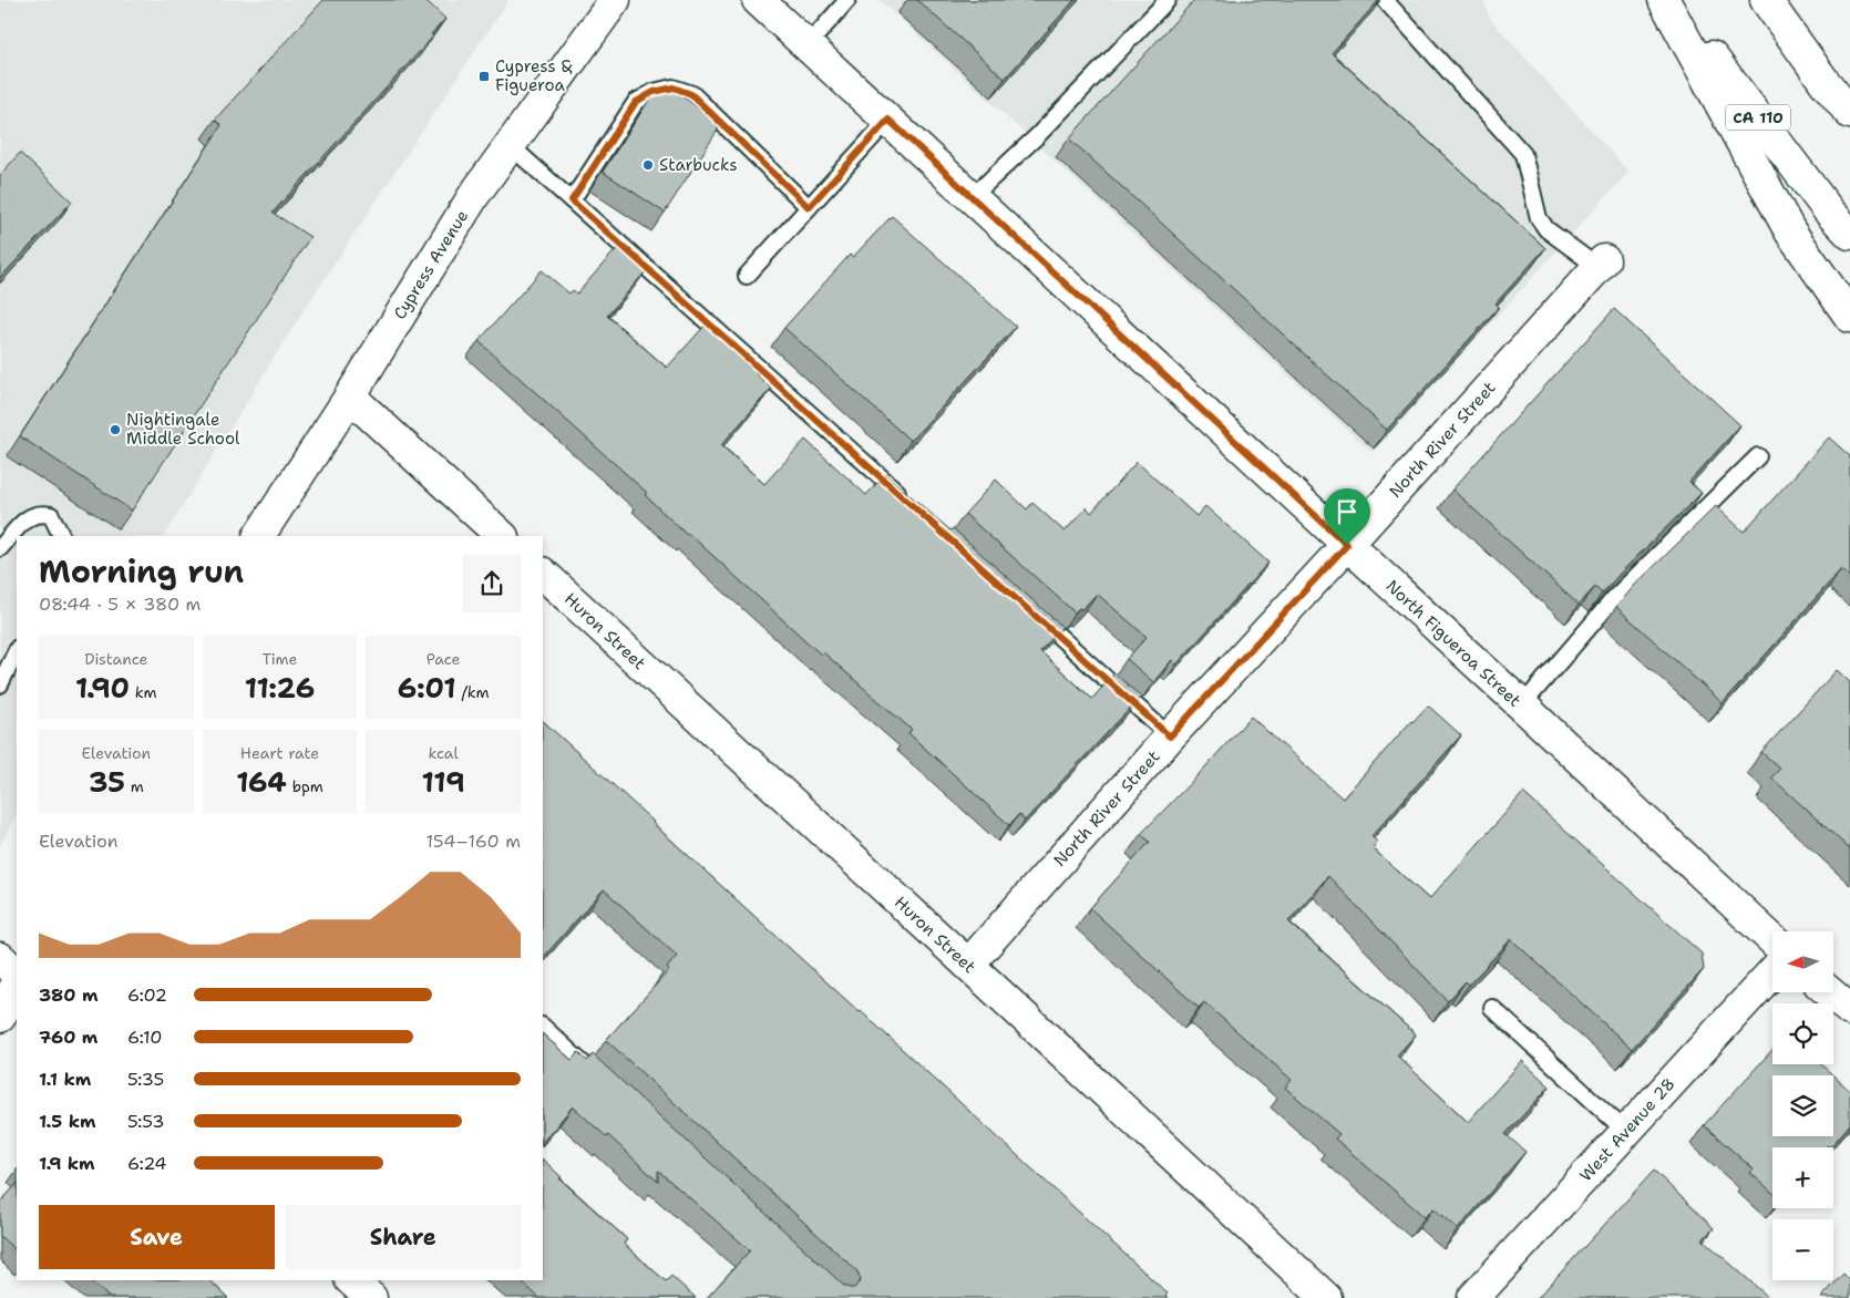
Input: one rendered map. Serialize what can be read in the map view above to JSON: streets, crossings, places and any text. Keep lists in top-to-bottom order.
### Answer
{
  "streets": {
    "main road": [
      "CA 110",
      "Cypress Avenue",
      "North River Street",
      "Huron Street",
      "North Figueroa Street",
      "West Avenue 28"
    ]
  },
  "crossings": [
    ["North River Street", "Huron Street"],
    ["North River Street", "North Figueroa Street"]
  ],
  "places": {
    "transit": ["Cypress & Figueroa"],
    "other": ["Starbucks", "Nightingale Middle School"]
  },
  "north": "left",
  "page": {
    "heading": ["Morning run", "08:44 · 5 × 380 m"],
    "stats": [
      ["Distance", "1.90 km"],
      ["Time", "11:26"],
      ["Pace", "6:01 /km"],
      ["Elevation", "35 m"],
      ["Heart rate", "164 bpm"],
      ["kcal", "119"]
    ],
    "chart": ["Elevation", "154–160 m"],
    "map_buttons": ["+", "−"],
    "list": [
      {
        "name": "380 m",
        "note": "6:02"
      },
      {
        "name": "760 m",
        "note": "6:10"
      },
      {
        "name": "1.1 km",
        "note": "5:35"
      },
      {
        "name": "1.5 km",
        "note": "5:53"
      },
      {
        "name": "1.9 km",
        "note": "6:24"
      }
    ],
    "buttons": ["Save", "Share"]
  }
}
